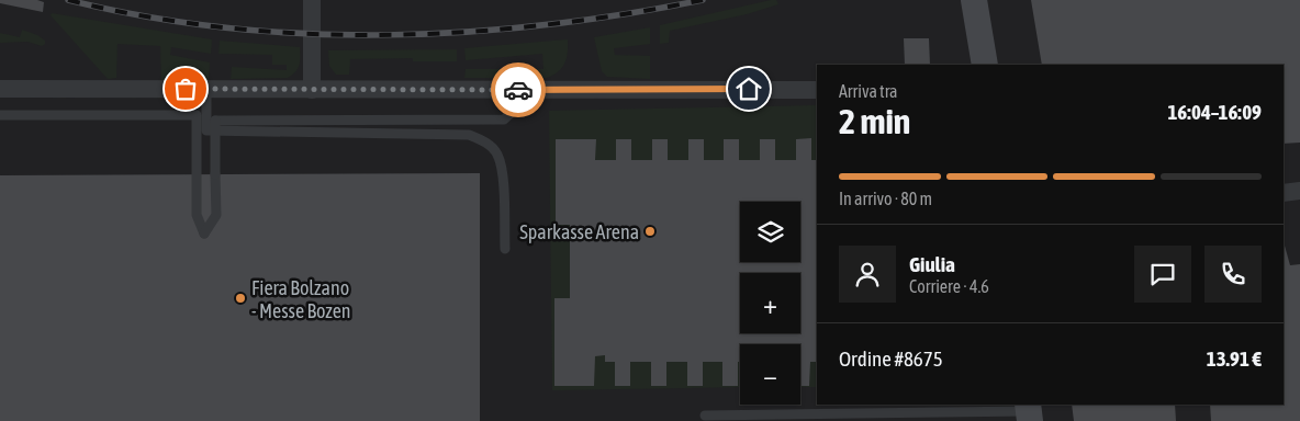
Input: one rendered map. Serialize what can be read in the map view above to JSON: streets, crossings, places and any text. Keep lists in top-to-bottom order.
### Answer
{
  "places": ["Sparkasse Arena", "Fiera Bolzano - Messe Bozen"],
  "page": {
    "heading": ["2 min", "Arriva tra", "16:04–16:09"],
    "panel": [
      "Giulia",
      "Corriere · 4.6",
      "Ordine #8675",
      "13.91 €"
    ],
    "bar": "In arrivo · 80 m",
    "map_buttons": ["+", "−"]
  }
}
